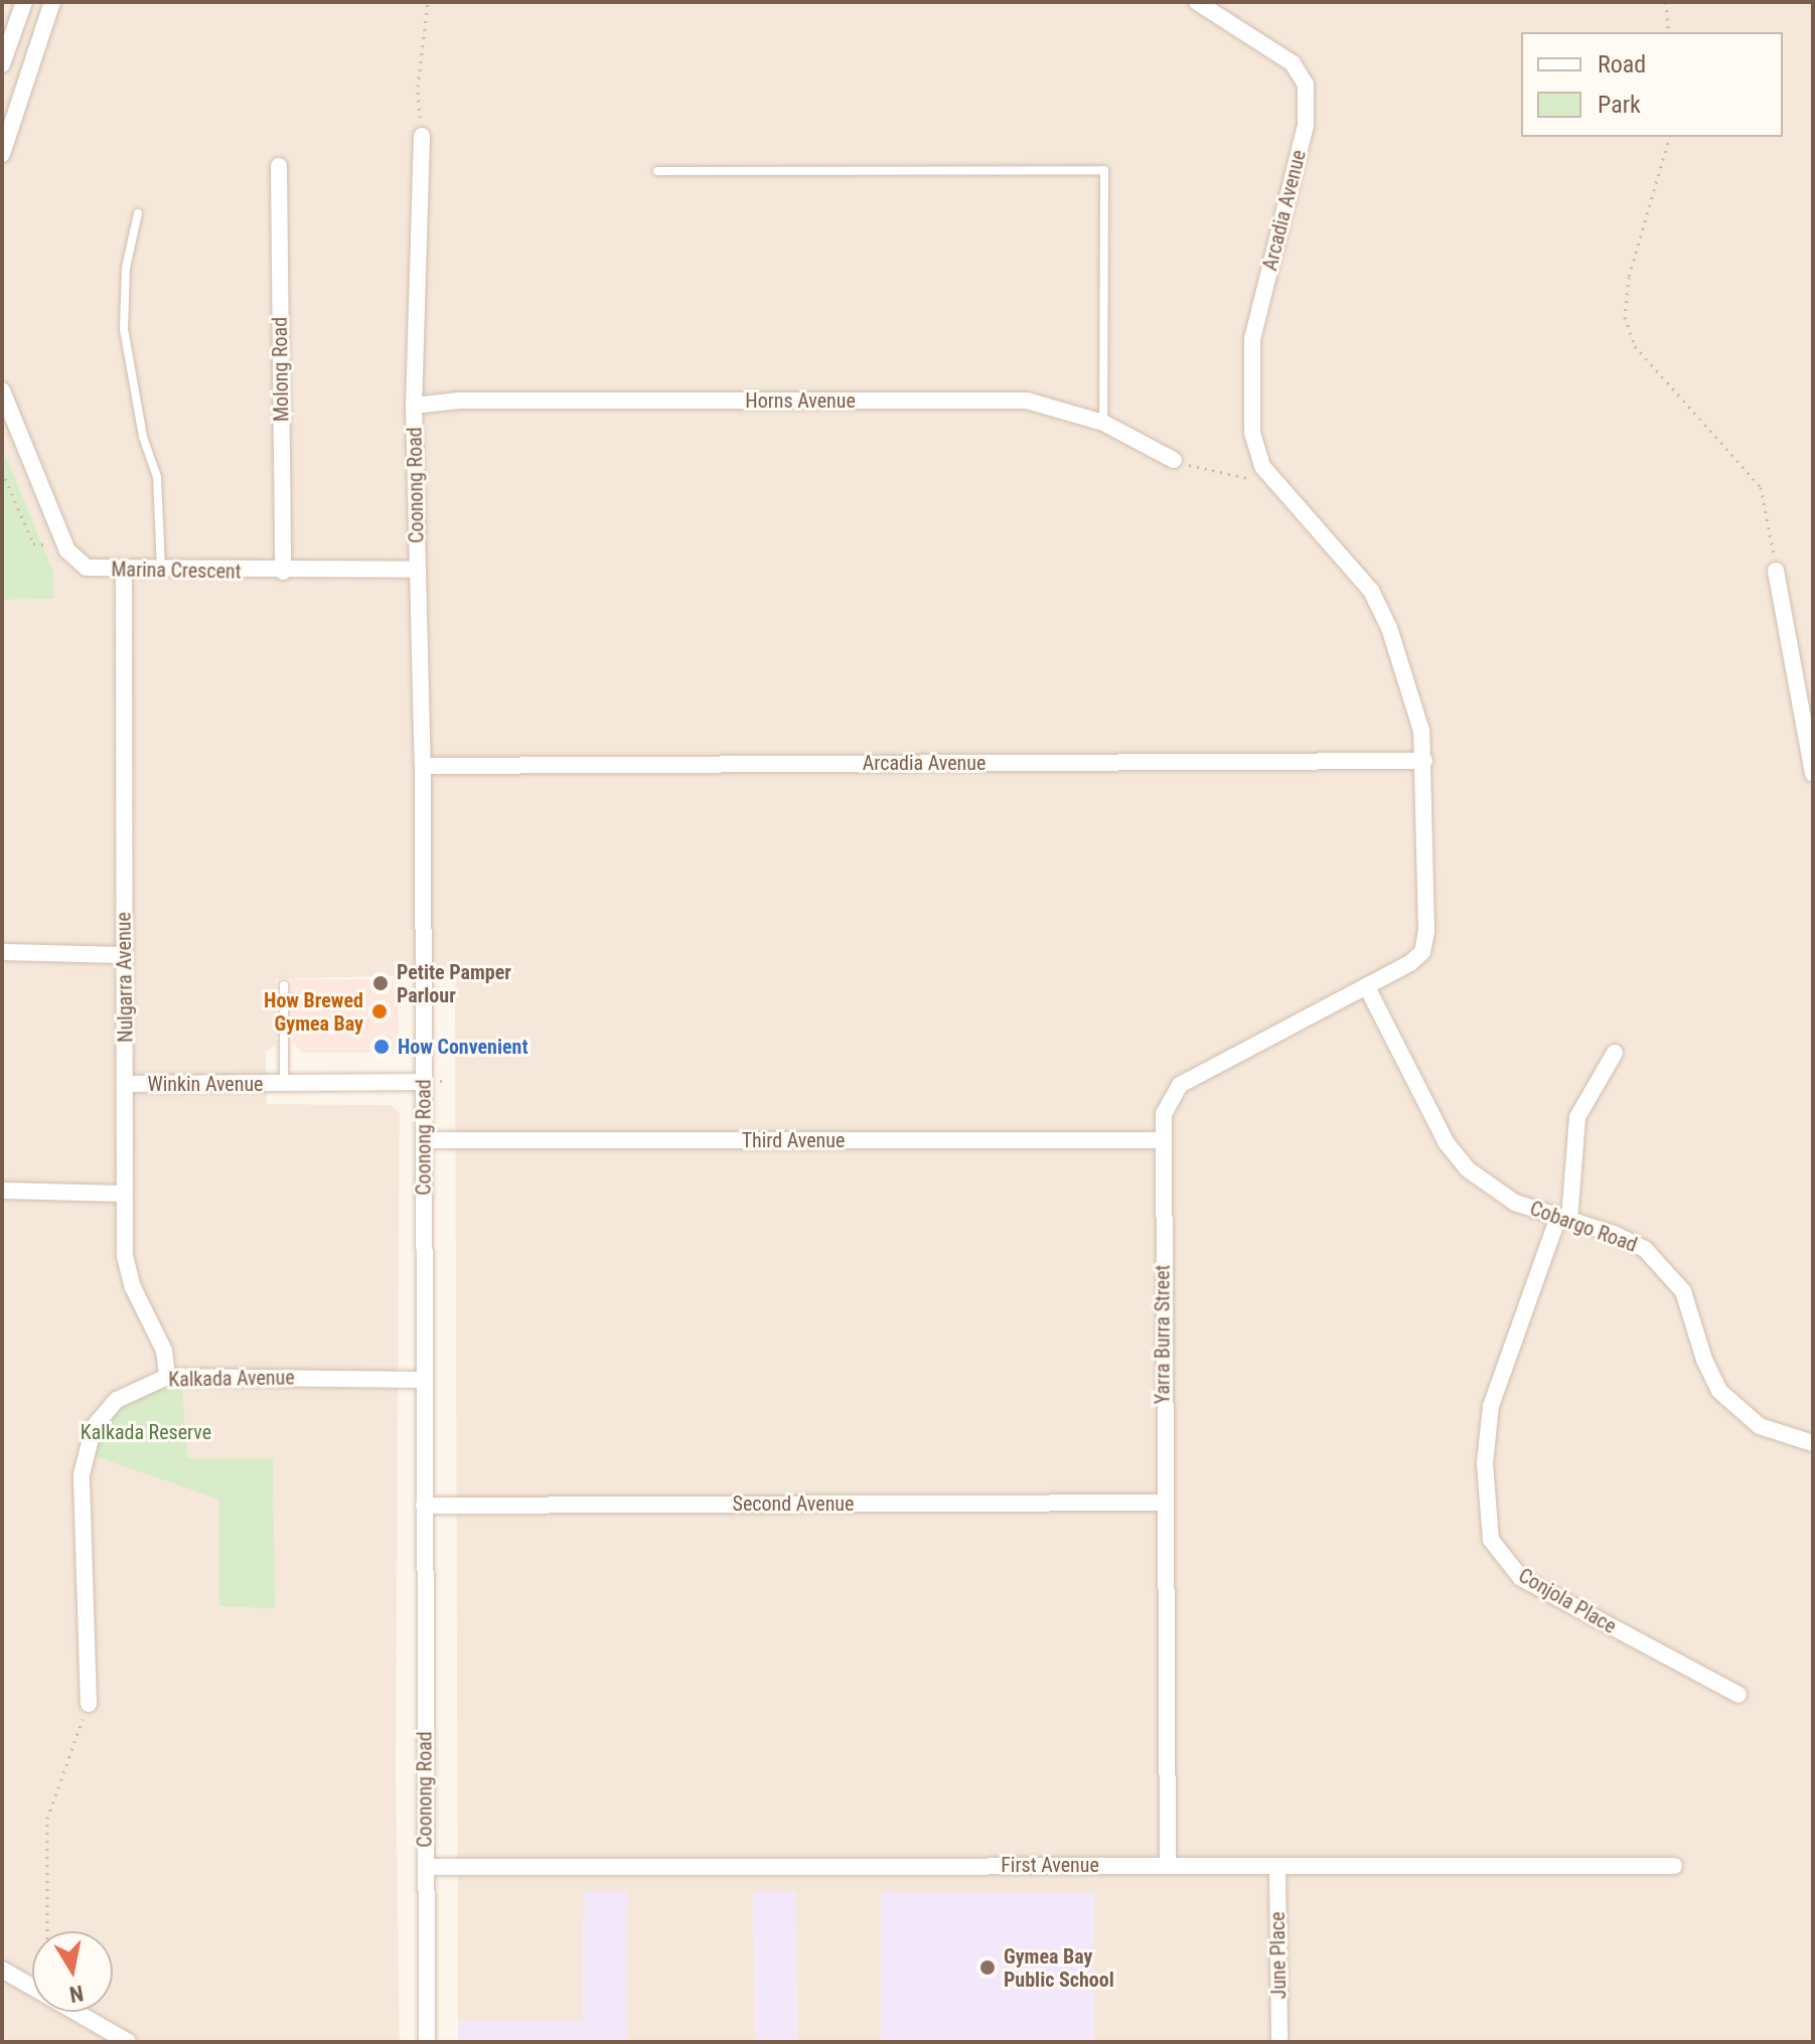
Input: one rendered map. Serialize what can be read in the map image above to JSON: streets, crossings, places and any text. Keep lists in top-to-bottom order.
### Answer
{
  "streets": {
    "street": [
      "Arcadia Avenue",
      "Molong Road",
      "Horns Avenue",
      "Coonong Road",
      "Marina Crescent",
      "Nulgarra Avenue",
      "Winkin Avenue",
      "Third Avenue",
      "Cobargo Road",
      "Yarra Burra Street",
      "Kalkada Avenue",
      "Second Avenue",
      "Conjola Place",
      "First Avenue",
      "June Place"
    ]
  },
  "crossings": [
    ["Arcadia Avenue", "Coonong Road"],
    ["Arcadia Avenue", "Yarra Burra Street"],
    ["Molong Road", "Marina Crescent"],
    ["Horns Avenue", "Coonong Road"],
    ["Coonong Road", "Marina Crescent"],
    ["Coonong Road", "Winkin Avenue"],
    ["Coonong Road", "Third Avenue"],
    ["Coonong Road", "Kalkada Avenue"],
    ["Coonong Road", "Second Avenue"],
    ["Coonong Road", "First Avenue"],
    ["Marina Crescent", "Nulgarra Avenue"],
    ["Nulgarra Avenue", "Winkin Avenue"],
    ["Nulgarra Avenue", "Kalkada Avenue"],
    ["Third Avenue", "Yarra Burra Street"],
    ["Cobargo Road", "Yarra Burra Street"],
    ["Cobargo Road", "Conjola Place"],
    ["Yarra Burra Street", "Second Avenue"],
    ["Yarra Burra Street", "First Avenue"],
    ["First Avenue", "June Place"]
  ],
  "parks": ["Kalkada Reserve"],
  "places": [
    "Petite Pamper Parlour",
    "How Brewed Gymea Bay",
    "How Convenient",
    "Gymea Bay Public School"
  ],
  "legend": ["Road", "Park"],
  "north": "bottom"
}
